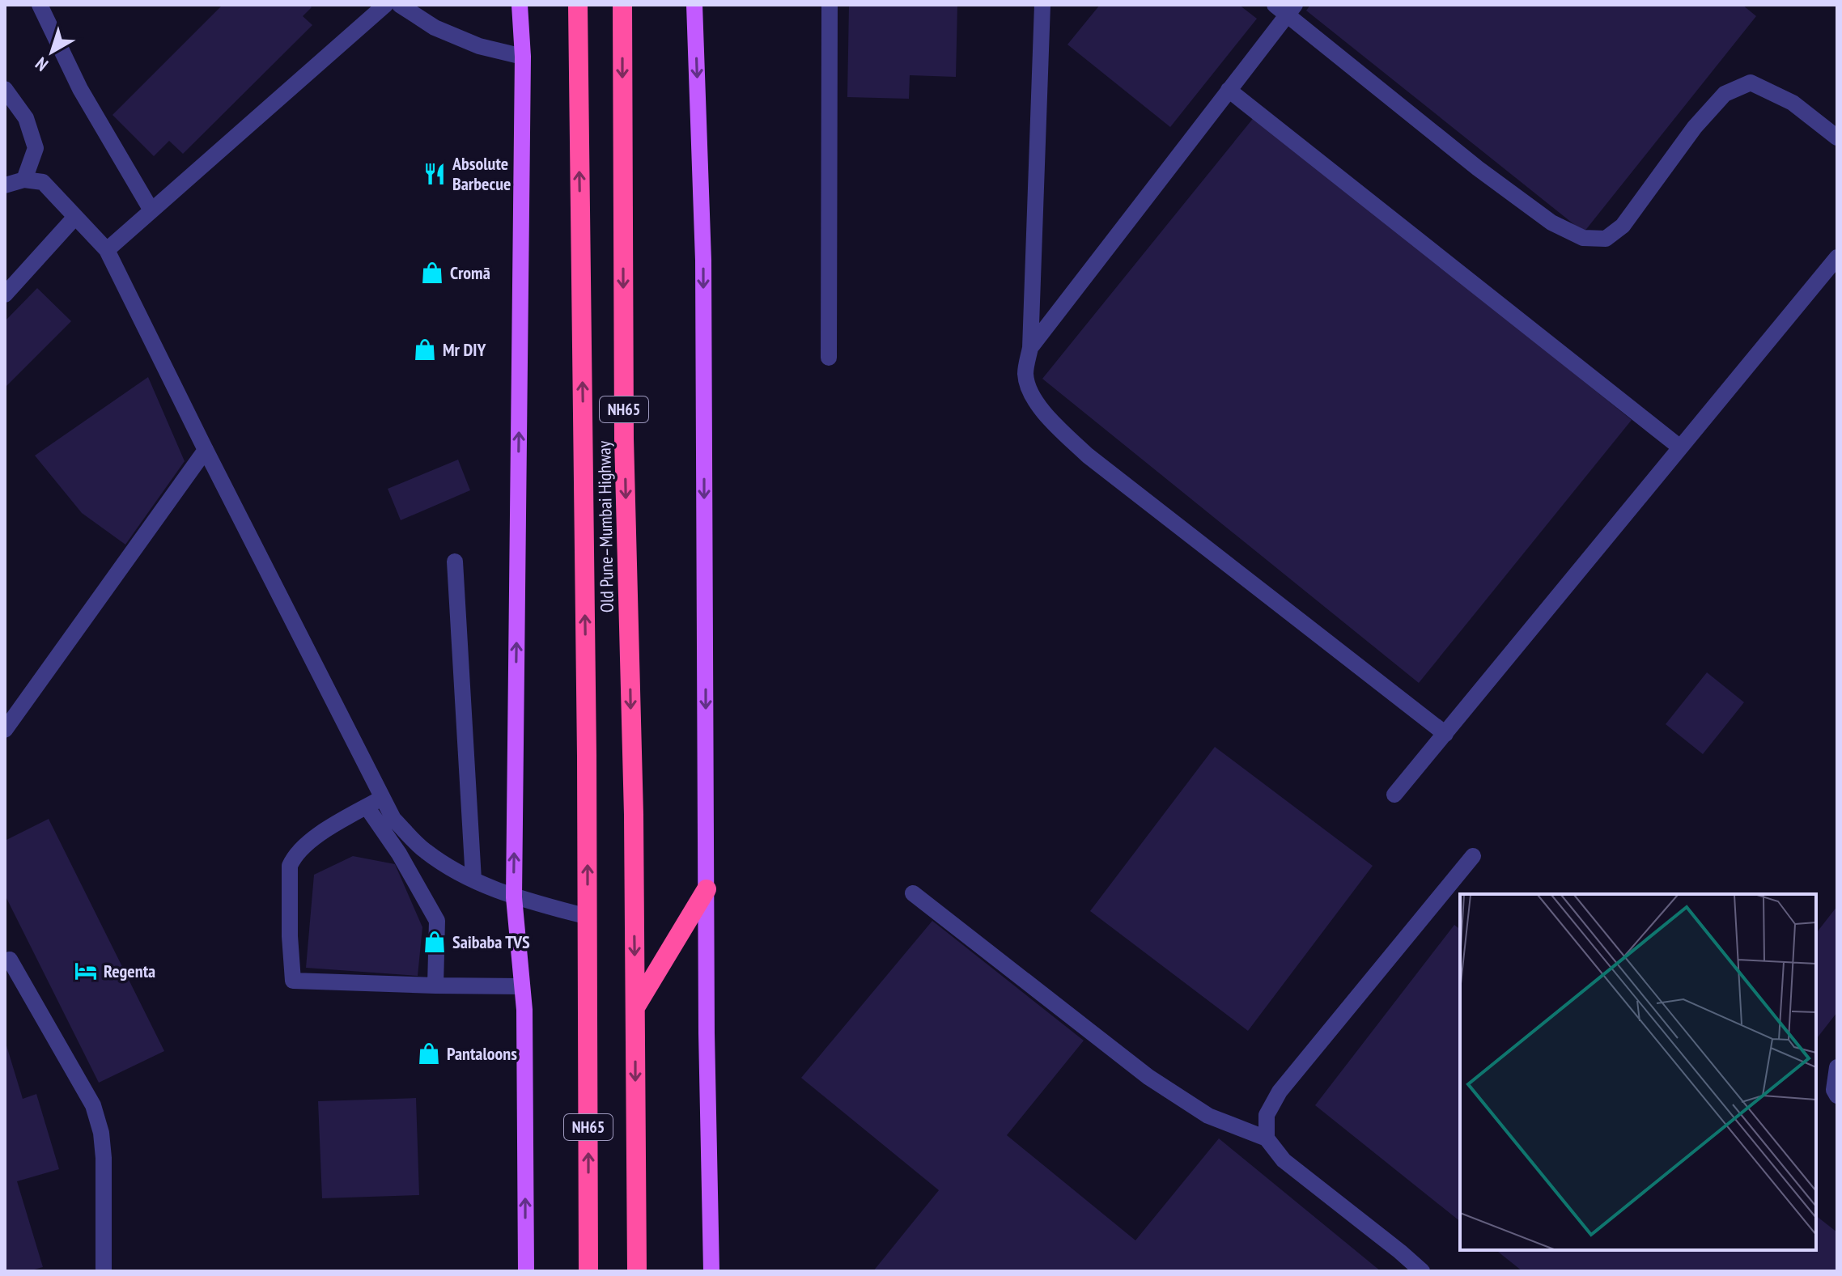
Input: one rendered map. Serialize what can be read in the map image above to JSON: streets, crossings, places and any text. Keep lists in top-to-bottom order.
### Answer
{
  "streets": {
    "highway": ["NH65", "Old Pune–Mumbai Highway"]
  },
  "crossings": [
    ["NH65", "Old Pune–Mumbai Highway"]
  ],
  "places": {
    "restaurant": ["Absolute Barbecue"],
    "shop": [
      "Cromā",
      "Mr DIY",
      "Saibaba TVS",
      "Pantaloons"
    ],
    "hotel": ["Regenta"]
  },
  "north": "bottom left"
}
